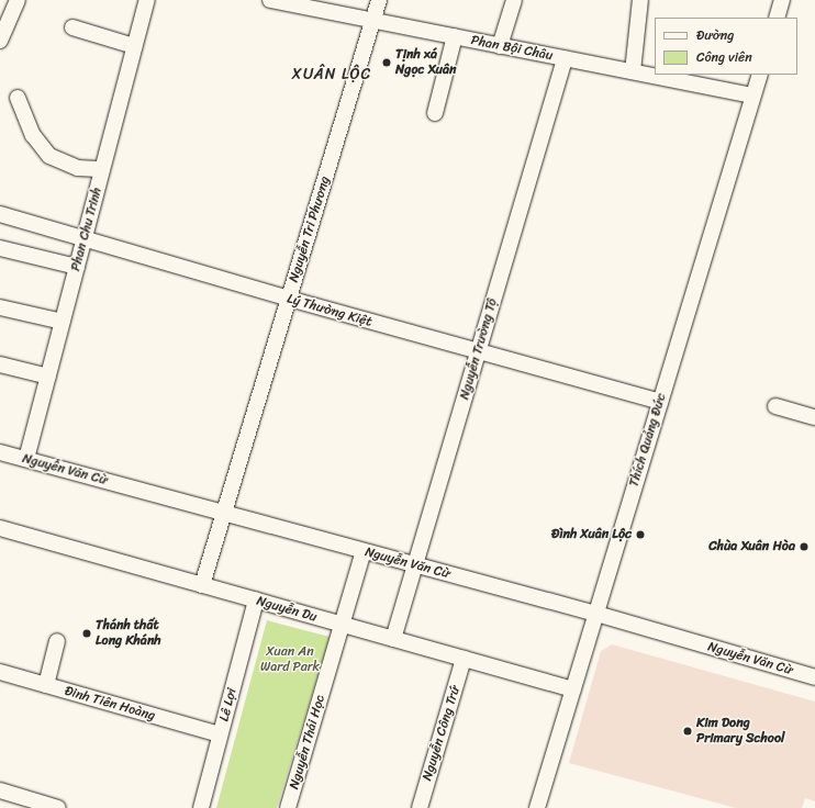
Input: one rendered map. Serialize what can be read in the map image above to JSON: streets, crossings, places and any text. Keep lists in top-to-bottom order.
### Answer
{
  "streets": {
    "street": [
      "Phan Bội Châu",
      "Phan Chu Trinh",
      "Nguyễn Tri Phương",
      "Lý Thường Kiệt",
      "Nguyễn Trường Tộ",
      "Thích Quảng Đức",
      "Nguyễn Văn Cừ",
      "Nguyễn Du",
      "Đinh Tiên Hoàng",
      "Lê Lợi",
      "Nguyễn Công Trứ",
      "Nguyễn Thái Học"
    ]
  },
  "crossings": [
    ["Phan Bội Châu", "Nguyễn Tri Phương"],
    ["Phan Bội Châu", "Nguyễn Trường Tộ"],
    ["Phan Bội Châu", "Thích Quảng Đức"],
    ["Phan Chu Trinh", "Lý Thường Kiệt"],
    ["Phan Chu Trinh", "Nguyễn Văn Cừ"],
    ["Nguyễn Tri Phương", "Lý Thường Kiệt"],
    ["Nguyễn Tri Phương", "Nguyễn Văn Cừ"],
    ["Nguyễn Tri Phương", "Nguyễn Du"],
    ["Lý Thường Kiệt", "Nguyễn Trường Tộ"],
    ["Lý Thường Kiệt", "Thích Quảng Đức"],
    ["Nguyễn Trường Tộ", "Nguyễn Văn Cừ"],
    ["Nguyễn Trường Tộ", "Nguyễn Du"],
    ["Thích Quảng Đức", "Nguyễn Văn Cừ"],
    ["Thích Quảng Đức", "Nguyễn Du"],
    ["Nguyễn Văn Cừ", "Nguyễn Thái Học"],
    ["Nguyễn Du", "Lê Lợi"],
    ["Nguyễn Du", "Nguyễn Công Trứ"],
    ["Nguyễn Du", "Nguyễn Thái Học"],
    ["Đinh Tiên Hoàng", "Lê Lợi"]
  ],
  "districts": ["XUÂN LỘC"],
  "parks": ["Xuan An Ward Park"],
  "places": [
    "Tịnh xá Ngọc Xuân",
    "Đình Xuân Lộc",
    "Chùa Xuân Hòa",
    "Thánh thất Long Khánh",
    "Kim Dong Primary School"
  ],
  "legend": ["Đường", "Công viên"]
}
